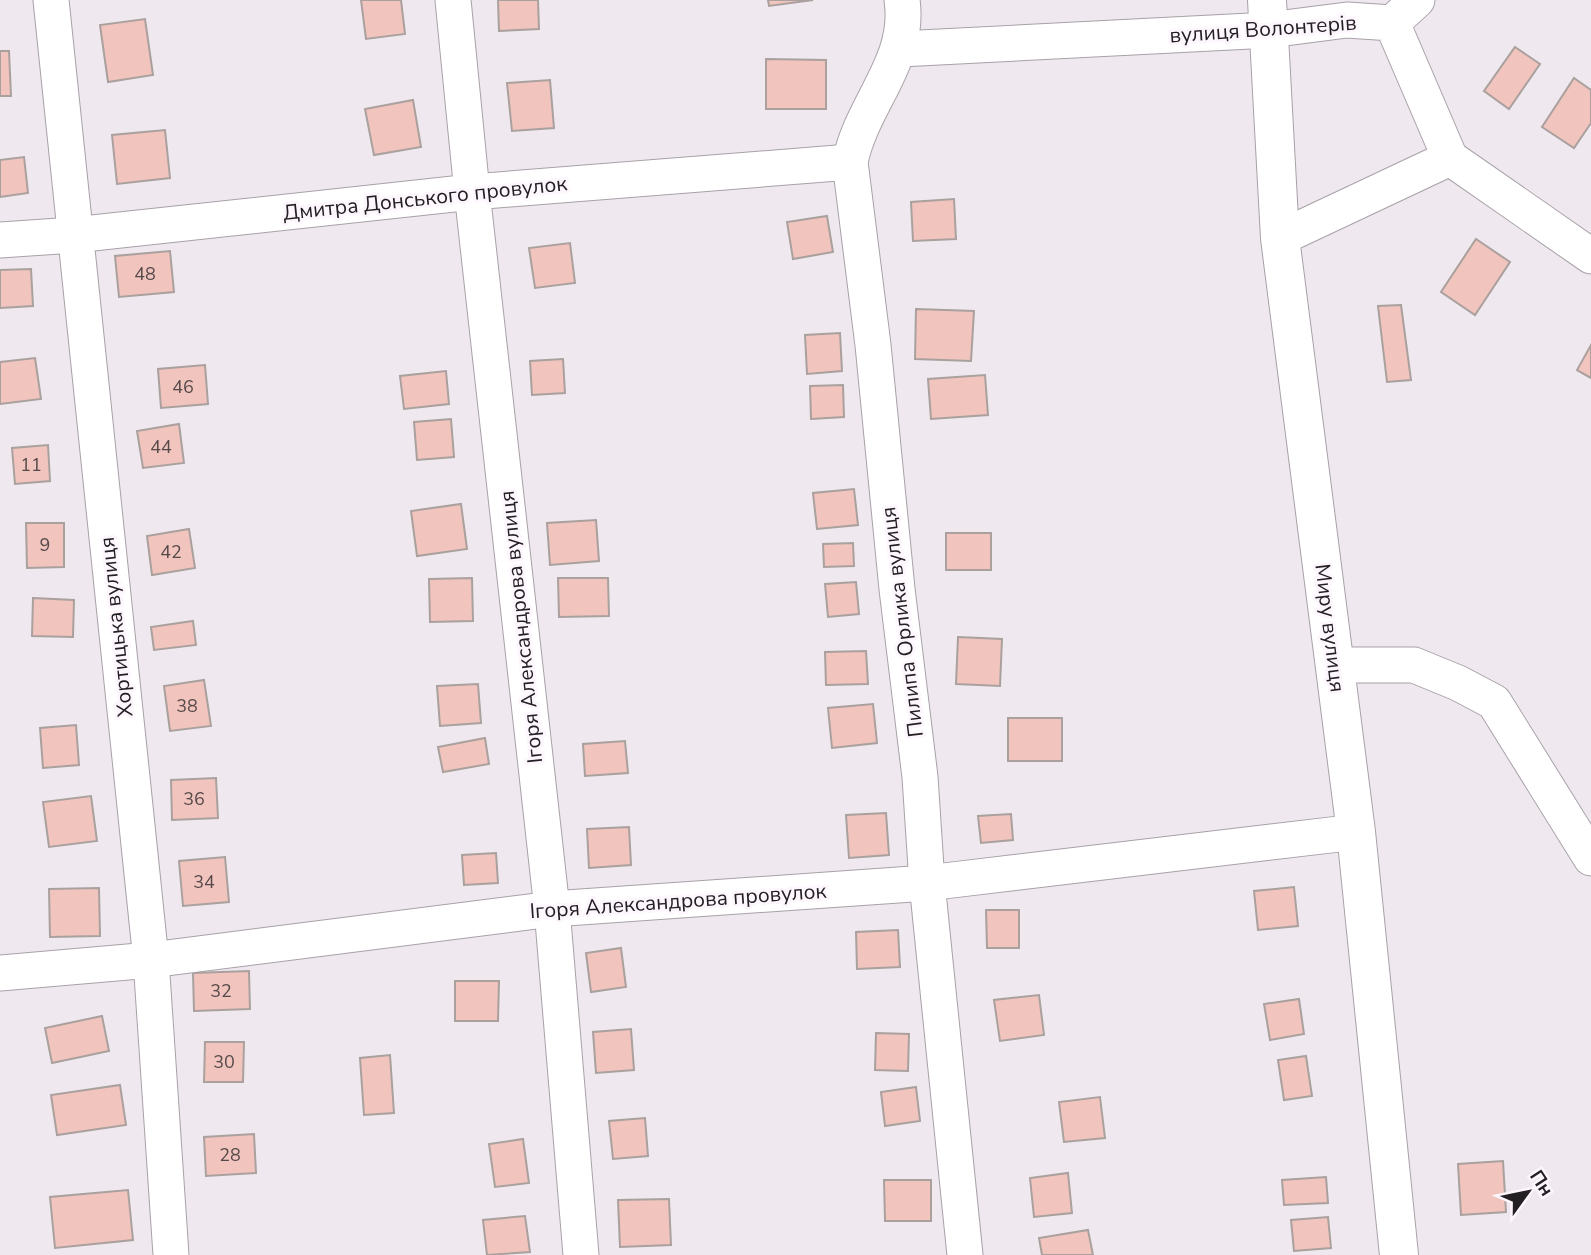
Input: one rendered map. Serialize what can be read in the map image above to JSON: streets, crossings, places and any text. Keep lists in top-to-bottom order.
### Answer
{
  "streets": {
    "street": [
      "вулиця Волонтерів",
      "Дмитра Донського провулок",
      "Пилипа Орлика вулиця",
      "Хортицька вулиця",
      "Ігоря Александрова вулиця",
      "Миру вулиця",
      "Ігоря Александрова провулок"
    ]
  },
  "crossings": [
    ["вулиця Волонтерів", "Пилипа Орлика вулиця"],
    ["вулиця Волонтерів", "Миру вулиця"],
    ["Дмитра Донського провулок", "Пилипа Орлика вулиця"],
    ["Дмитра Донського провулок", "Хортицька вулиця"],
    ["Дмитра Донського провулок", "Ігоря Александрова вулиця"],
    ["Пилипа Орлика вулиця", "Ігоря Александрова провулок"],
    ["Хортицька вулиця", "Ігоря Александрова провулок"],
    ["Ігоря Александрова вулиця", "Ігоря Александрова провулок"],
    ["Миру вулиця", "Ігоря Александрова провулок"]
  ],
  "house_numbers": [
    "48",
    "46",
    "44",
    "11",
    "9",
    "42",
    "38",
    "36",
    "34",
    "32",
    "30",
    "28"
  ],
  "north": "top right"
}
